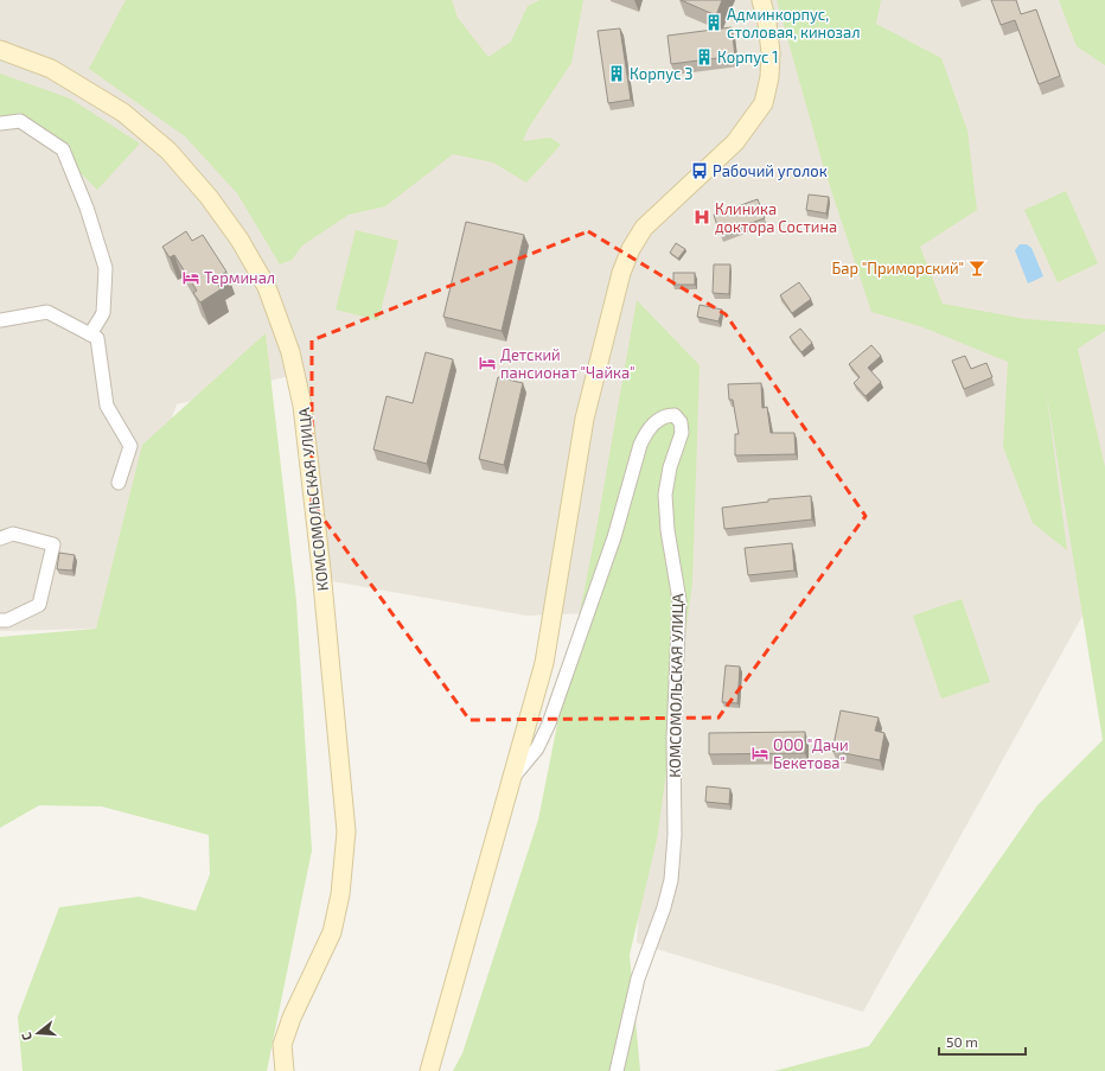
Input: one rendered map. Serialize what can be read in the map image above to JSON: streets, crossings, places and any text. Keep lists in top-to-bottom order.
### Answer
{
  "streets": {
    "main road": ["КОМСОМОЛЬСКАЯ УЛИЦА"]
  },
  "places": {
    "building": ["Админкорпус, столовая, кинозал", "Корпус 1", "Корпус 3"],
    "bus stop": ["Рабочий уголок"],
    "hospital": ["Клиника доктора Состина"],
    "bar": ["Бар \"Приморский\""],
    "hotel": ["Терминал", "Детский пансионат \"Чайка\"", "ООО \"Дачи Бекетова\""]
  },
  "scale_bar": "50 m",
  "north": "left"
}
